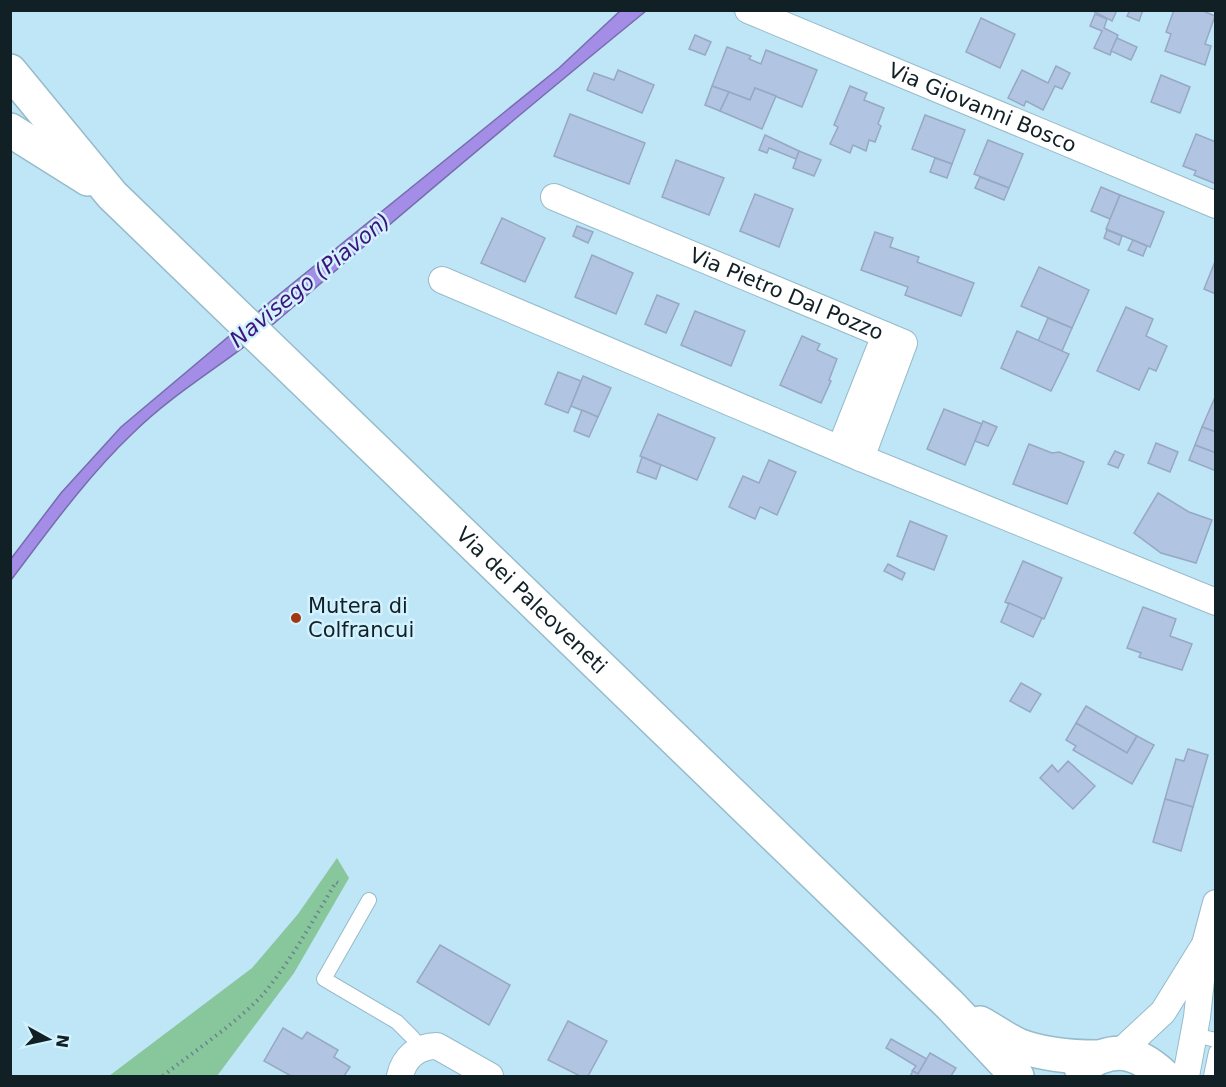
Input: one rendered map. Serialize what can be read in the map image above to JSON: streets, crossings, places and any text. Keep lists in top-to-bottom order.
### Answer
{
  "streets": {
    "main road": ["Via dei Paleoveneti"],
    "street": ["Via Giovanni Bosco", "Via Pietro Dal Pozzo"]
  },
  "water": ["Navisego (Piavon)"],
  "places": ["Mutera di Colfrancui"],
  "north": "right"
}
